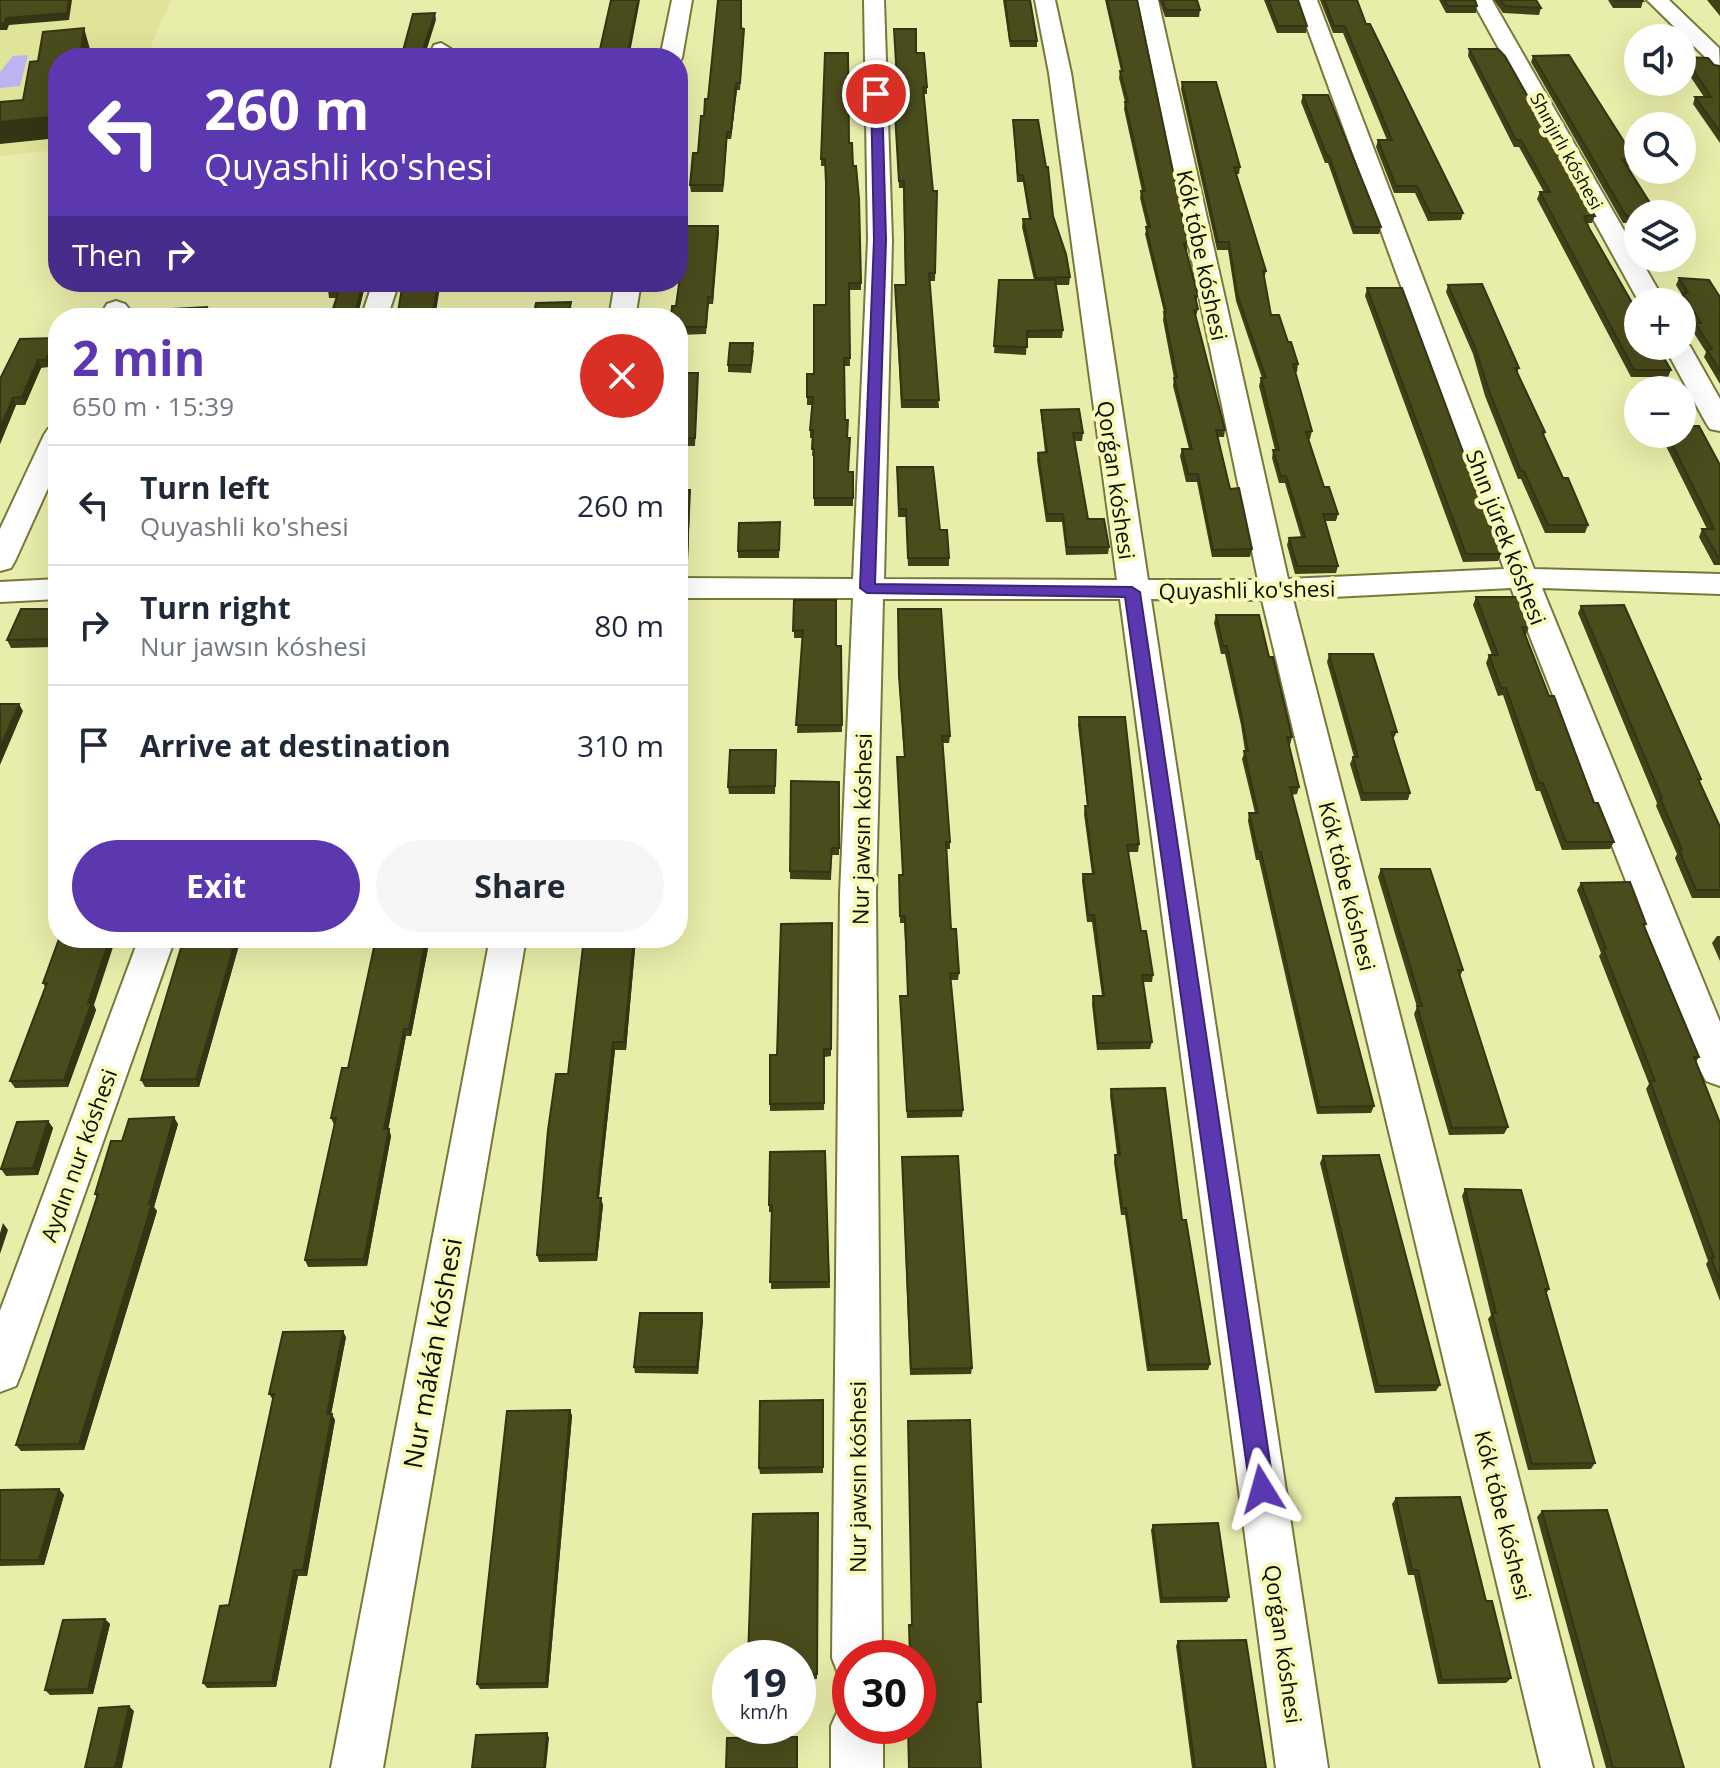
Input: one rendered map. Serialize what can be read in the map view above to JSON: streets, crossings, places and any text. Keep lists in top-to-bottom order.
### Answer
{
  "streets": {
    "street": [
      "Shınjırlı kóshesi",
      "Kók tóbe kóshesi",
      "Qorǵan kóshesi",
      "Shın júrek kóshesi",
      "Quyashli ko'shesi",
      "Nur jawsın kóshesi",
      "Aydın nur kóshesi",
      "Nur mákán kóshesi"
    ]
  },
  "crossings": [
    ["Kók tóbe kóshesi", "Quyashli ko'shesi"],
    ["Qorǵan kóshesi", "Quyashli ko'shesi"],
    ["Shın júrek kóshesi", "Quyashli ko'shesi"],
    ["Quyashli ko'shesi", "Nur jawsın kóshesi"]
  ],
  "page": {
    "map_buttons": ["+", "−"],
    "turn": ["260 m", "Quyashli ko'shesi"],
    "then": "Then",
    "heading": ["2 min", "650 m · 15:39"],
    "list": [
      {
        "name": "Turn left",
        "note": "Quyashli ko'shesi",
        "value": "260 m"
      },
      {
        "name": "Turn right",
        "note": "Nur jawsın kóshesi",
        "value": "80 m"
      },
      {
        "name": "Arrive at destination",
        "value": "310 m"
      }
    ],
    "buttons": ["Exit", "Share"],
    "speed": "19 km/h",
    "limit": "30"
  }
}
